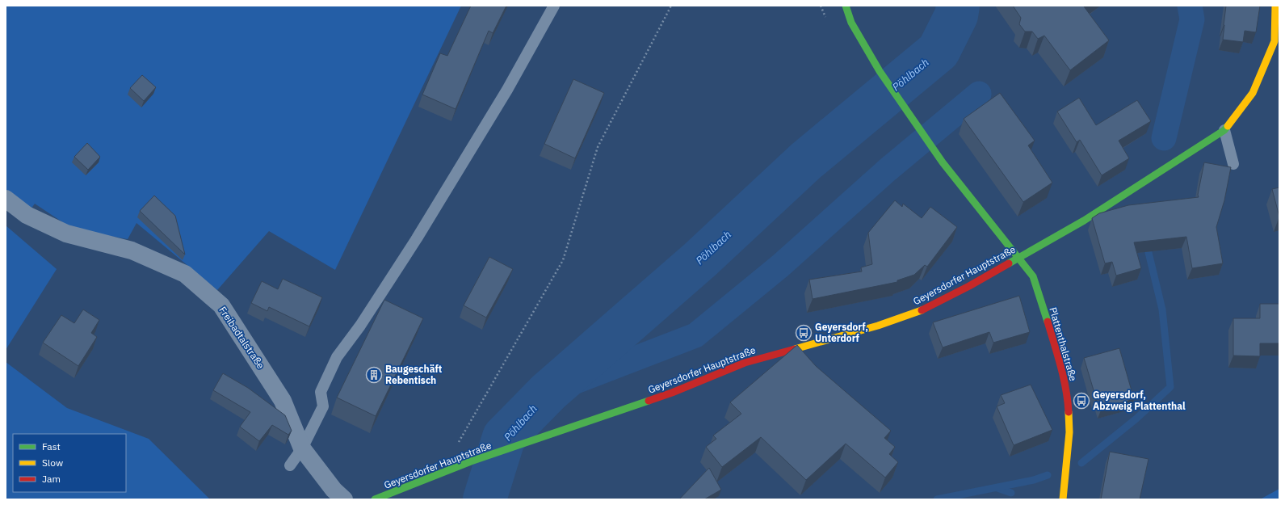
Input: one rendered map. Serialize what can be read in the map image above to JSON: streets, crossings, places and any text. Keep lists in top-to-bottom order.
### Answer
{
  "streets": {
    "main road": ["Geyersdorfer Hauptstraße", "Plattenthalstraße"],
    "street": ["Freibadtalstraße"]
  },
  "crossings": [
    ["Geyersdorfer Hauptstraße", "Plattenthalstraße"]
  ],
  "water": ["Pöhlbach"],
  "places": {
    "bus stop": ["Geyersdorf, Unterdorf", "Geyersdorf, Abzweig Plattenthal"],
    "building": ["Baugeschäft Rebentisch"]
  },
  "legend": ["Fast", "Slow", "Jam"]
}
